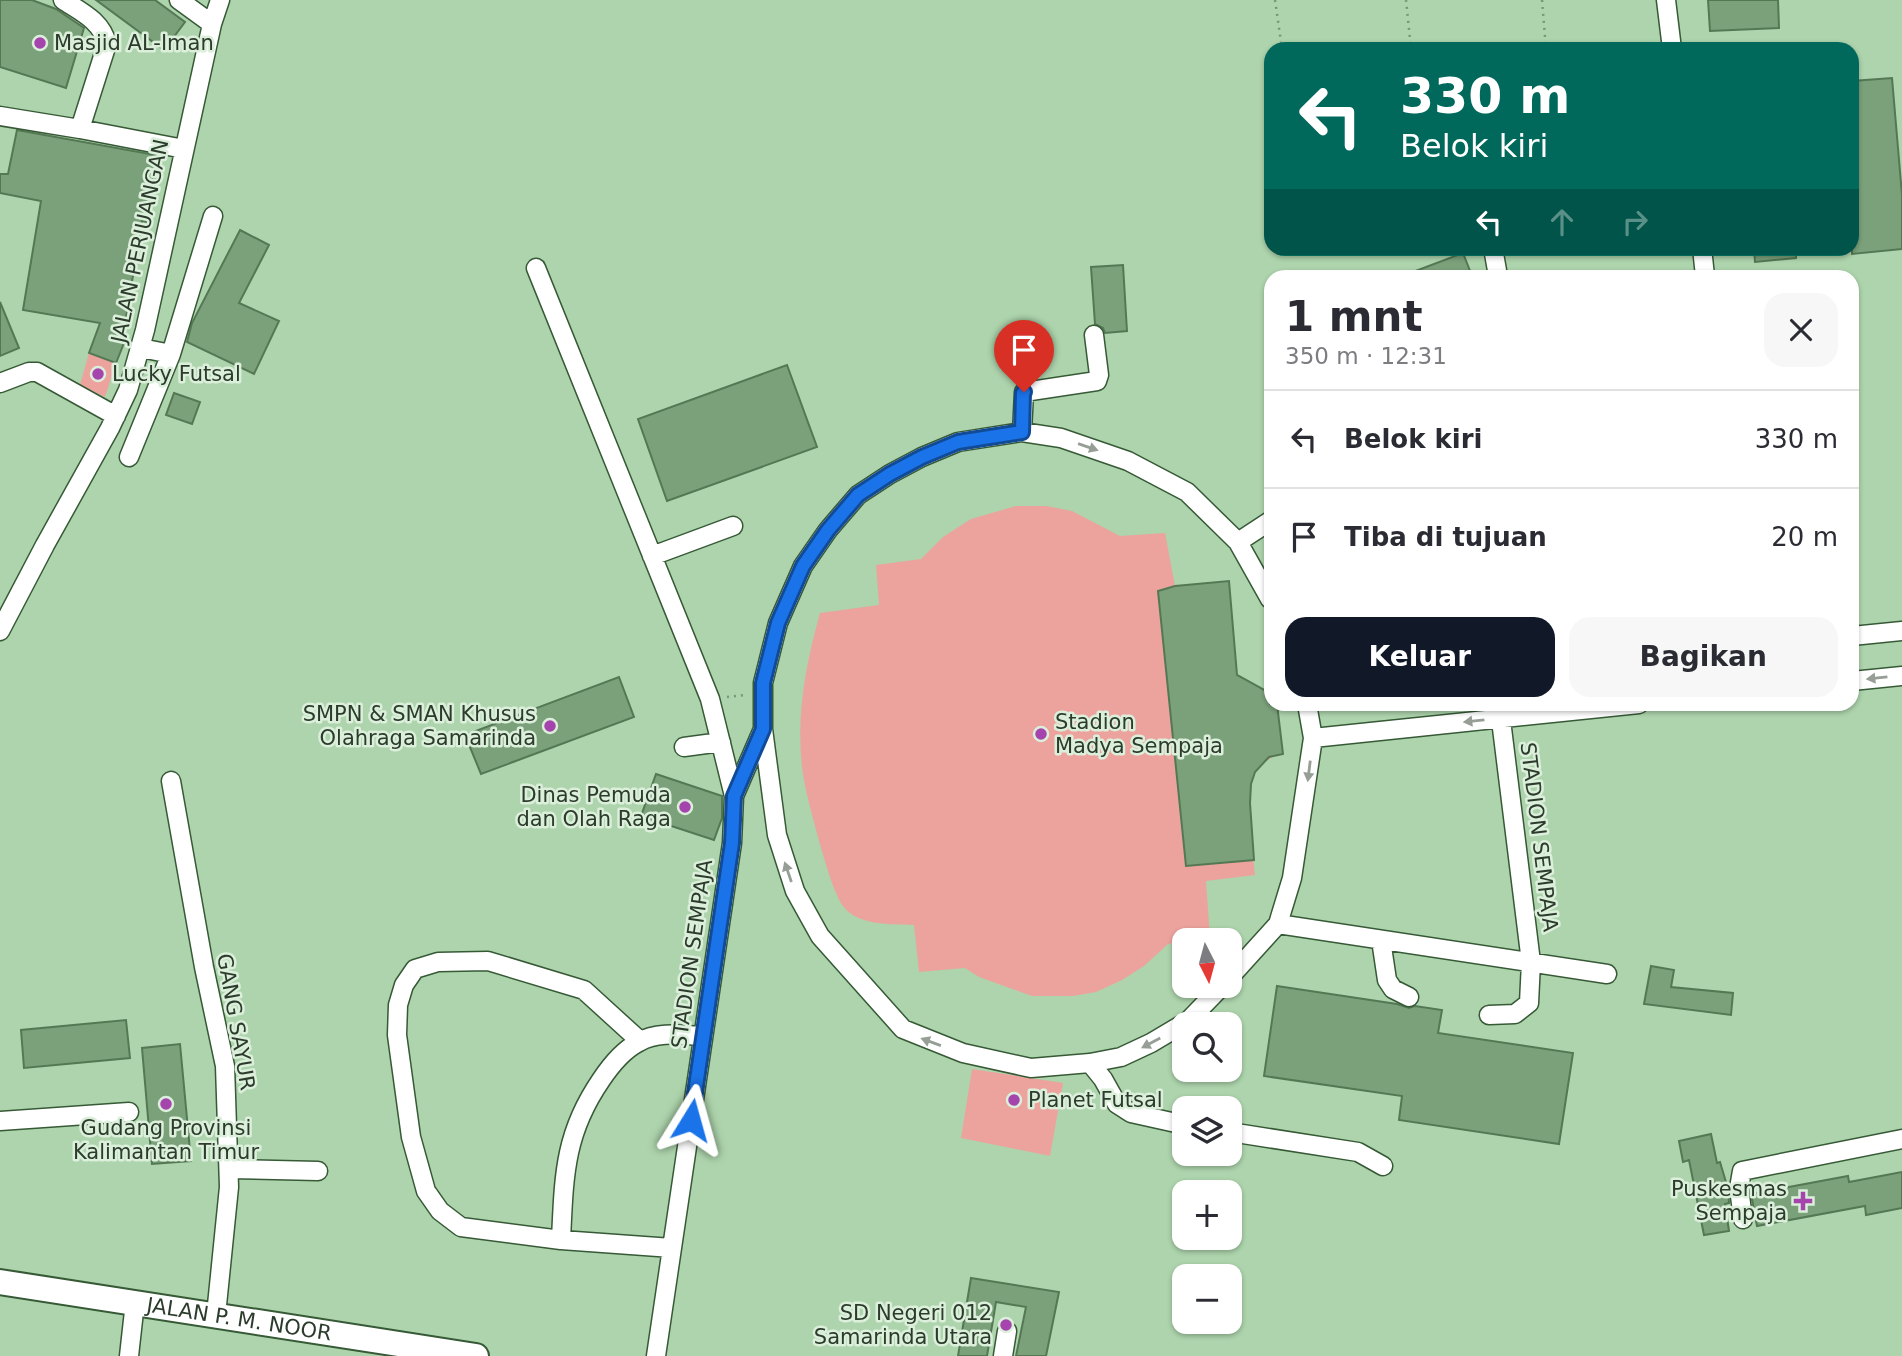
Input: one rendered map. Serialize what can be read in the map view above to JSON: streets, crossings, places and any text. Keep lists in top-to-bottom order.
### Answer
{
  "streets": {
    "highway": ["JALAN P. M. NOOR"],
    "street": ["JALAN PERJUANGAN", "STADION SEMPAJA", "GANG SAYUR"]
  },
  "crossings": [
    ["GANG SAYUR", "JALAN P. M. NOOR"]
  ],
  "places": {
    "other": [
      "Masjid AL-Iman",
      "Lucky Futsal",
      "SMPN & SMAN Khusus Olahraga Samarinda",
      "Stadion Madya Sempaja",
      "Dinas Pemuda dan Olah Raga",
      "Planet Futsal",
      "Gudang Provinsi Kalimantan Timur",
      "SD Negeri 012 Samarinda Utara"
    ],
    "health": ["Puskesmas Sempaja"]
  },
  "north": "bottom",
  "page": {
    "turn": ["330 m", "Belok kiri"],
    "heading": ["1 mnt", "350 m · 12:31"],
    "list": [
      {
        "name": "Belok kiri",
        "value": "330 m"
      },
      {
        "name": "Tiba di tujuan",
        "value": "20 m"
      }
    ],
    "buttons": ["Keluar", "Bagikan"],
    "map_buttons": ["+", "−"]
  }
}
